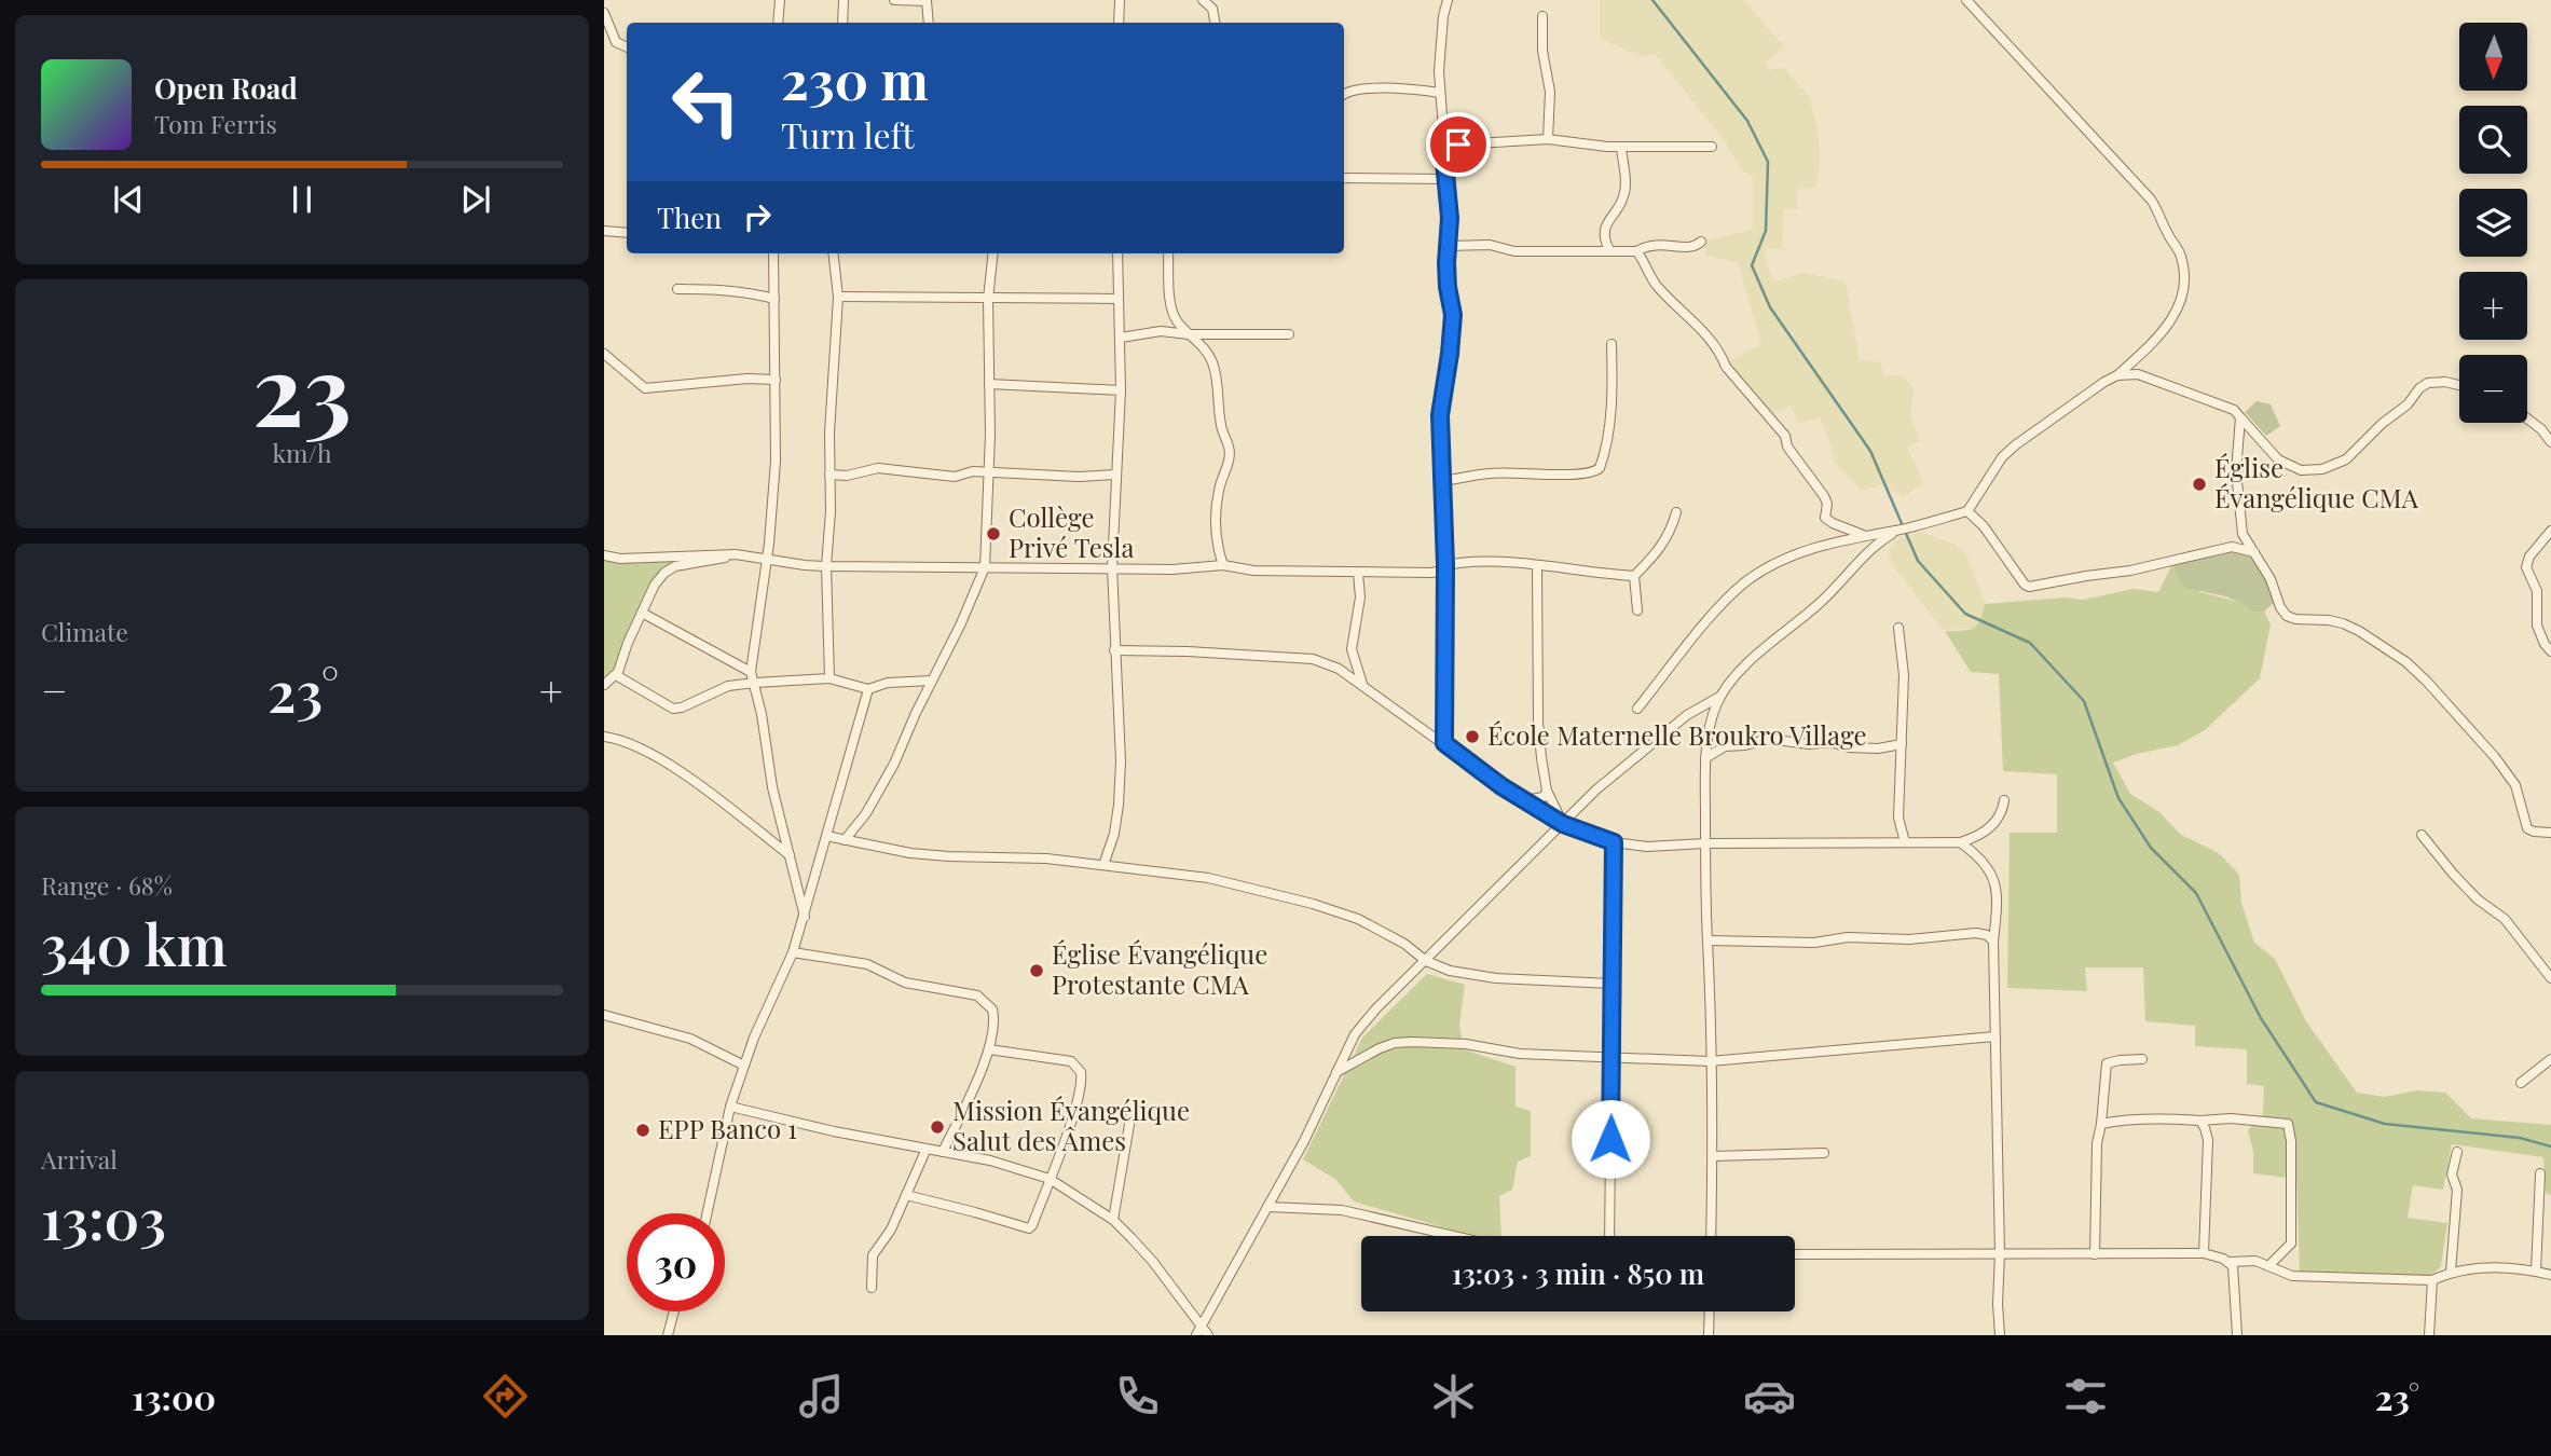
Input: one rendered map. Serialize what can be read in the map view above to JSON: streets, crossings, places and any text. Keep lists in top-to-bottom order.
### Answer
{
  "places": [
    "Église Évangélique CMA",
    "Collège Privé Tesla",
    "École Maternelle Broukro Village",
    "Église Évangélique Protestante CMA",
    "Mission Évangélique Salut des Âmes",
    "EPP Banco 1"
  ],
  "north": "bottom",
  "page": {
    "map_buttons": ["+", "−"],
    "turn": ["230 m", "Turn left"],
    "song": ["Open Road", "Tom Ferris"],
    "then": "Then",
    "tile": [
      ["23", "km/h"],
      "Climate",
      ["Range · 68%", "340 km"],
      ["Arrival", "13:03"]
    ],
    "heat": ["−", "23°", "+"],
    "limit": "30",
    "trip": "13:03 · 3 min · 850 m",
    "tabs": ["13:00", "23°"]
  }
}
